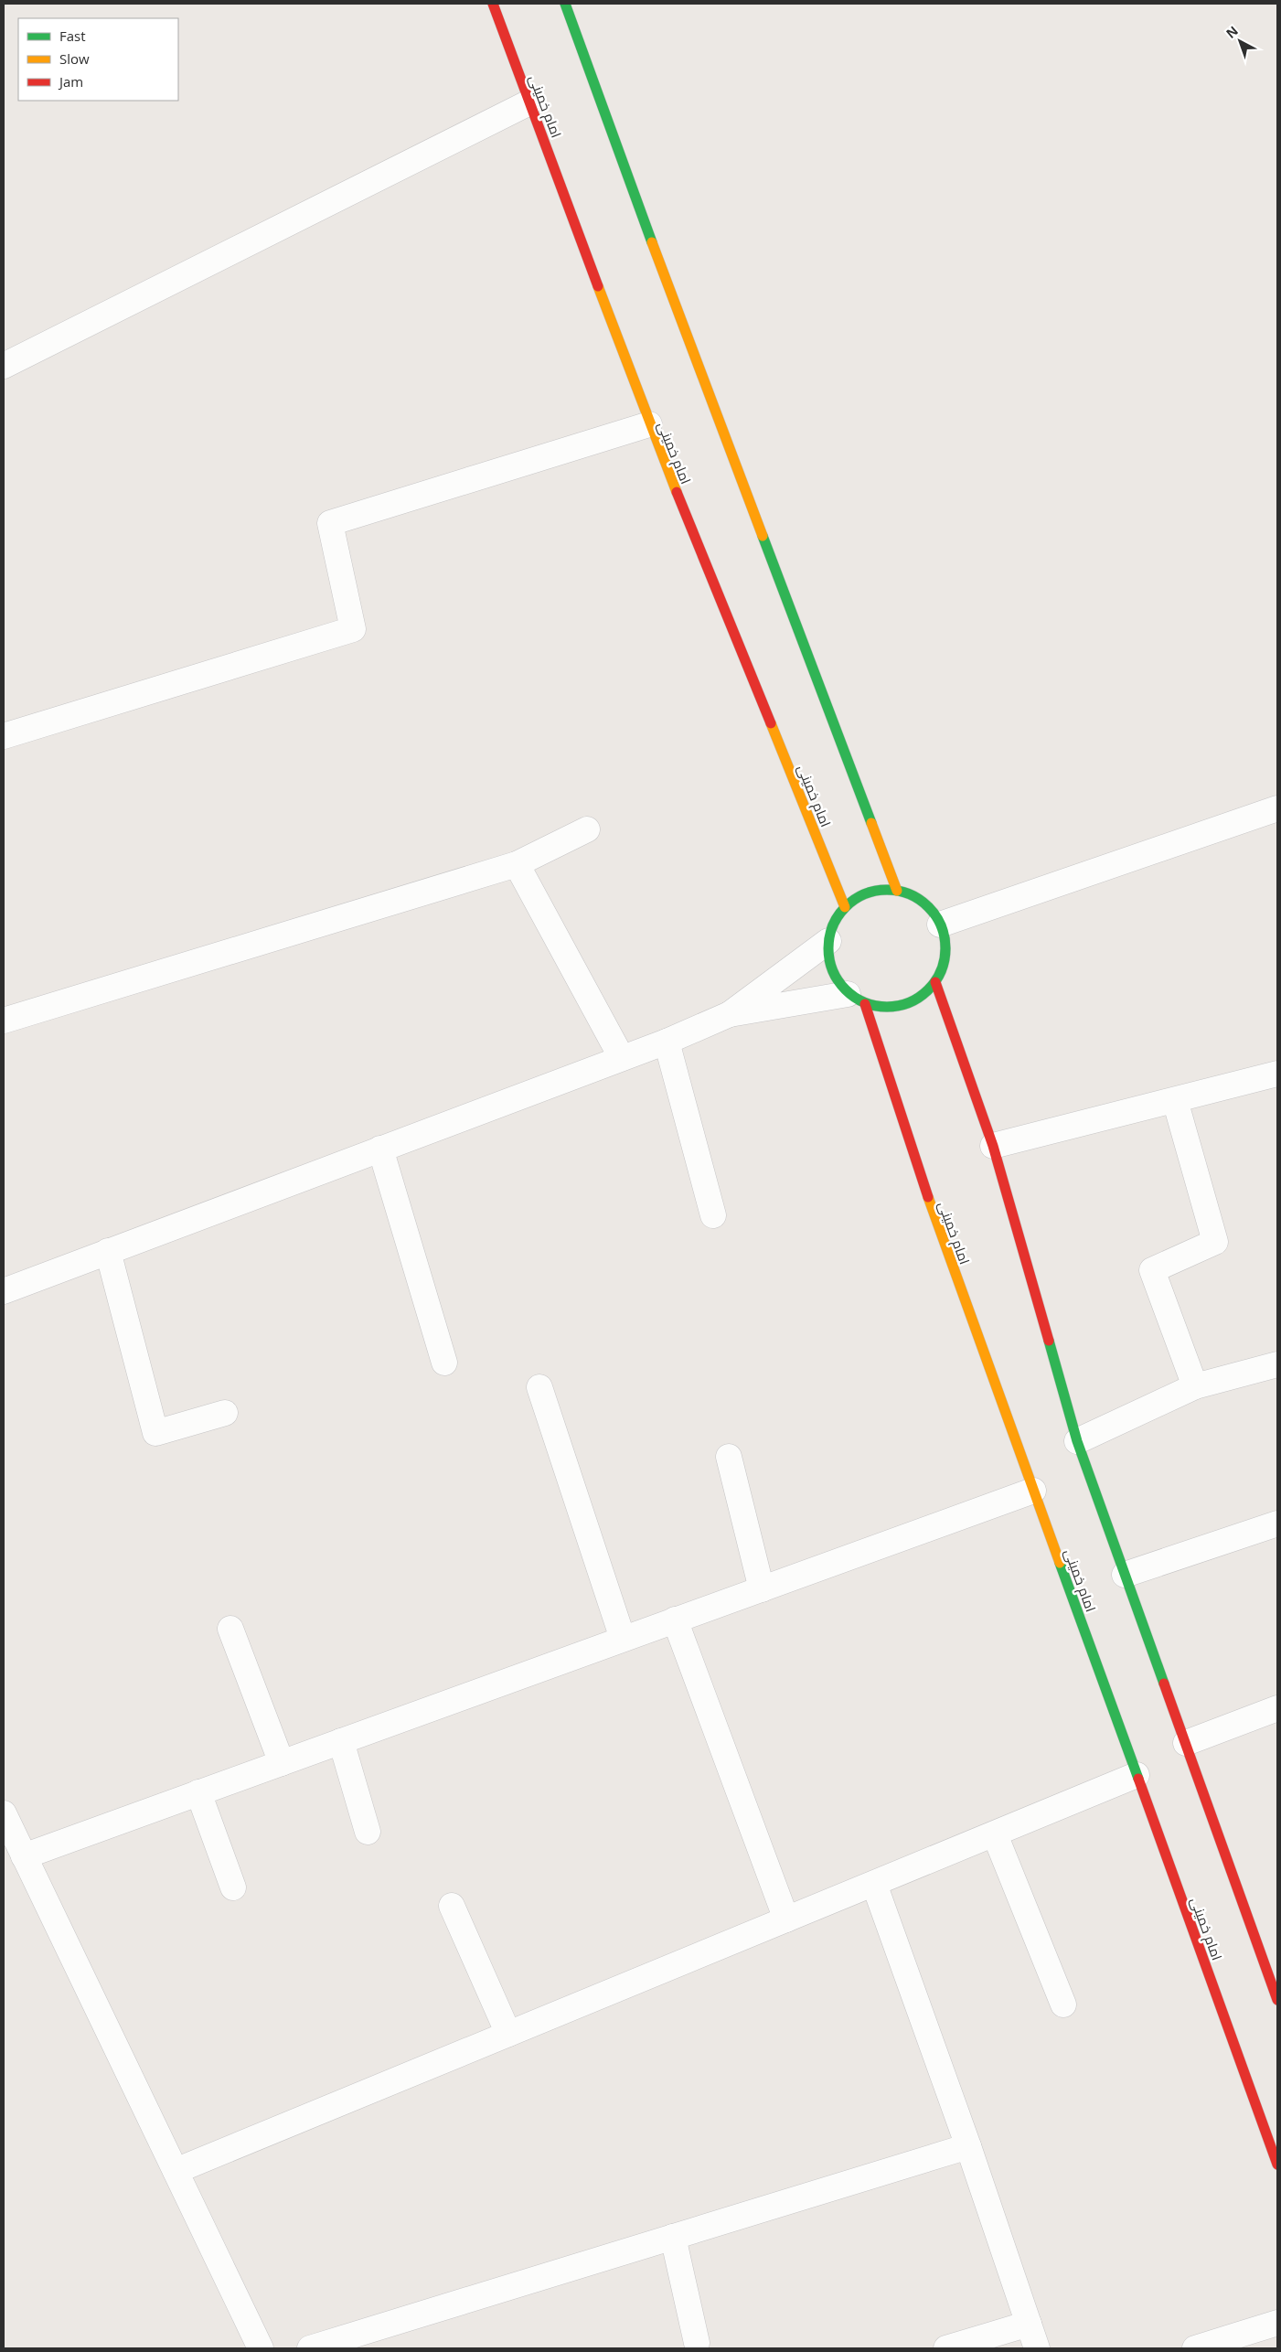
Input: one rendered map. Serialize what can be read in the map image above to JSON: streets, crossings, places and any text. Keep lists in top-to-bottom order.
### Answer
{
  "streets": {
    "main road": ["امام خمینی"]
  },
  "legend": ["Fast", "Slow", "Jam"],
  "north": "top left"
}
